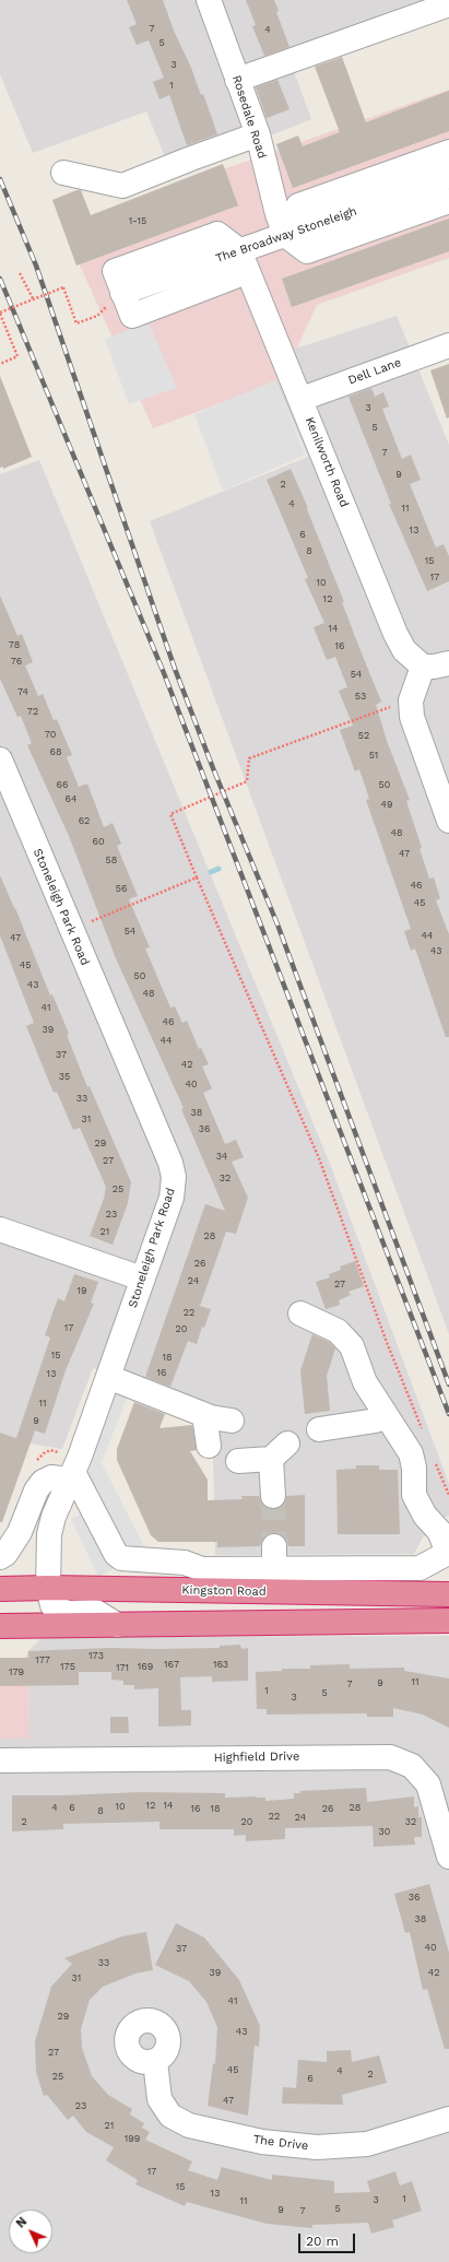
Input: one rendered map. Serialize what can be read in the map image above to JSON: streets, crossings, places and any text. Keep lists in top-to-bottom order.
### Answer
{
  "streets": {
    "highway": ["Kingston Road"],
    "street": [
      "Rosedale Road",
      "The Broadway Stoneleigh",
      "Dell Lane",
      "Kenilworth Road",
      "Stoneleigh Park Road",
      "Highfield Drive",
      "The Drive"
    ]
  },
  "crossings": [
    ["Rosedale Road", "The Broadway Stoneleigh"],
    ["The Broadway Stoneleigh", "Kenilworth Road"],
    ["Dell Lane", "Kenilworth Road"],
    ["Stoneleigh Park Road", "Kingston Road"]
  ],
  "house_numbers": [
    "7",
    "4",
    "5",
    "3",
    "1",
    "1-15",
    "3",
    "5",
    "7",
    "9",
    "2",
    "4",
    "11",
    "13",
    "6",
    "8",
    "15",
    "17",
    "10",
    "12",
    "14",
    "78",
    "16",
    "76",
    "54",
    "74",
    "53",
    "72",
    "70",
    "52",
    "68",
    "51",
    "66",
    "50",
    "64",
    "49",
    "62",
    "48",
    "60",
    "47",
    "58",
    "46",
    "56",
    "45",
    "54",
    "44",
    "47",
    "43",
    "45",
    "50",
    "43",
    "48",
    "41",
    "46",
    "39",
    "44",
    "37",
    "42",
    "35",
    "40",
    "33",
    "38",
    "31",
    "36",
    "29",
    "34",
    "27",
    "32",
    "25",
    "23",
    "21",
    "28",
    "26",
    "24",
    "27",
    "19",
    "22",
    "17",
    "20",
    "15",
    "18",
    "16",
    "13",
    "11",
    "9",
    "173",
    "177",
    "167",
    "163",
    "175",
    "169",
    "171",
    "179",
    "11",
    "9",
    "7",
    "1",
    "5",
    "3",
    "12",
    "14",
    "10",
    "4",
    "6",
    "28",
    "16",
    "18",
    "26",
    "8",
    "22",
    "24",
    "2",
    "20",
    "32",
    "30",
    "36",
    "38",
    "40",
    "37",
    "33",
    "39",
    "42",
    "31",
    "41",
    "29",
    "43",
    "27",
    "45",
    "4",
    "2",
    "25",
    "6",
    "47",
    "23",
    "21",
    "199",
    "17",
    "15",
    "13",
    "1",
    "3",
    "11",
    "5",
    "9",
    "7"
  ],
  "scale_bar": "20 m",
  "north": "top left"
}
